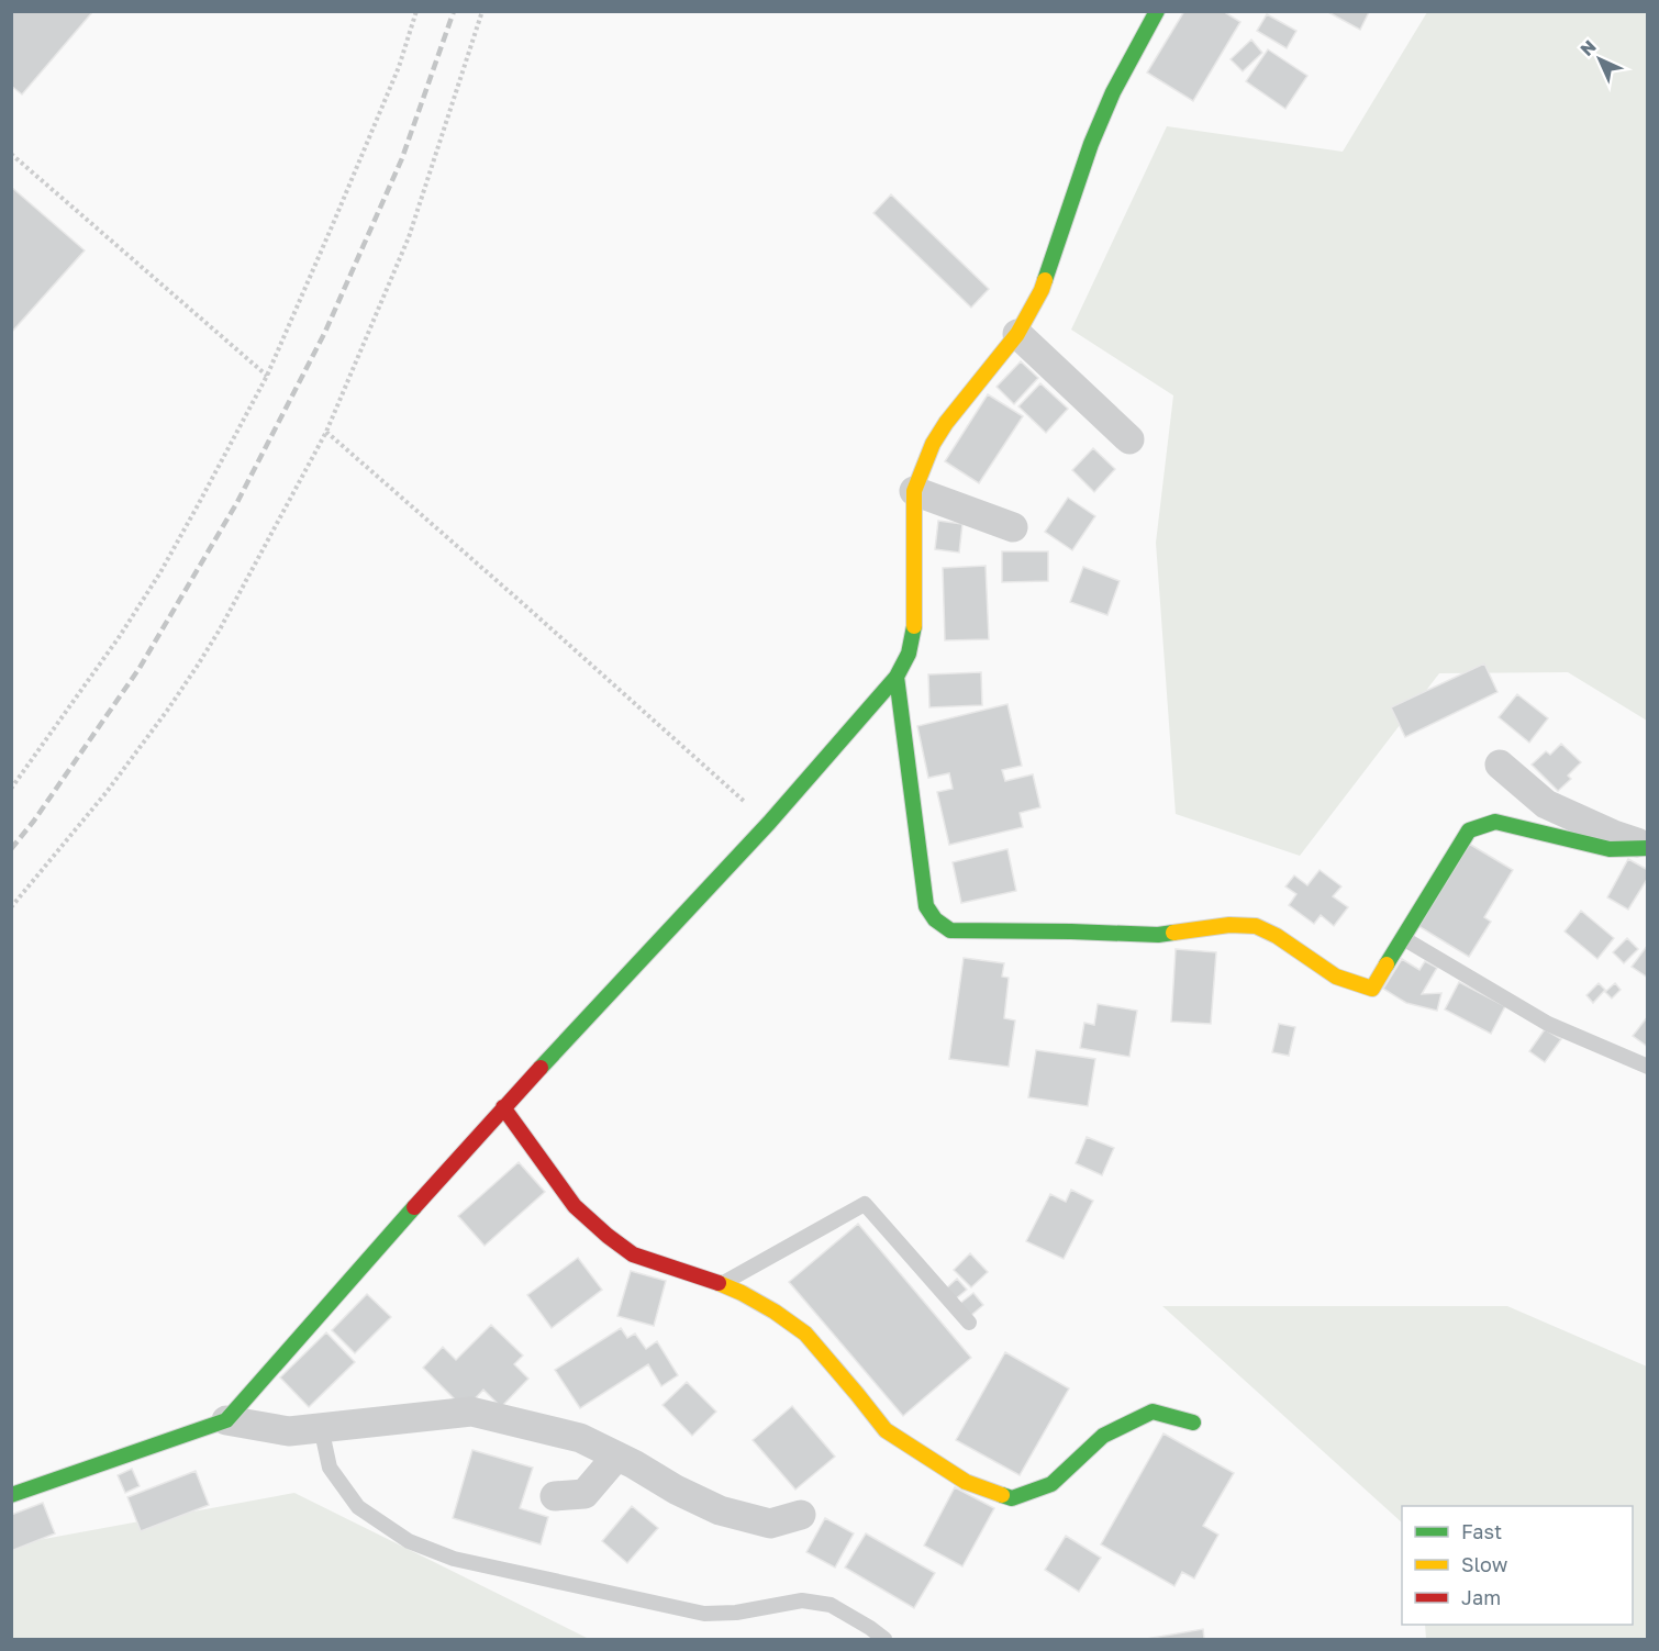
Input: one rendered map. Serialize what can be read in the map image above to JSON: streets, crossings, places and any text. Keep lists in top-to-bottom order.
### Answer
{
  "legend": ["Fast", "Slow", "Jam"],
  "north": "top left"
}
